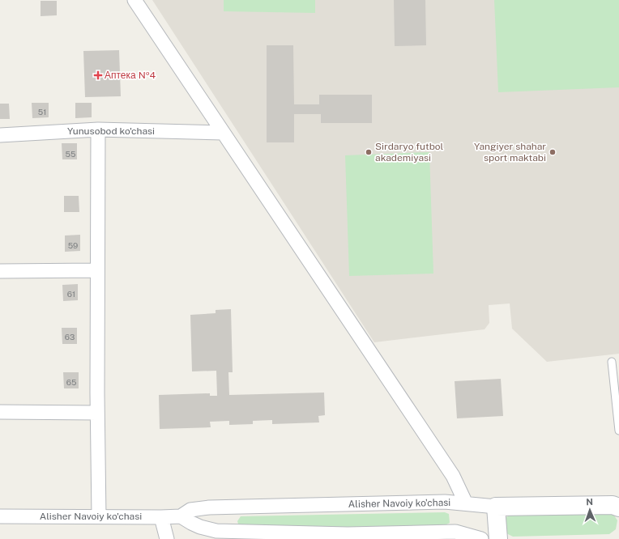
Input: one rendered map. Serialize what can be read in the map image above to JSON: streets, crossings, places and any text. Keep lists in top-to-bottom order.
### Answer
{
  "streets": {
    "street": ["Yunusobod ko'chasi", "Alisher Navoiy ko'chasi"]
  },
  "places": {
    "health": ["Аптека №4"],
    "other": ["Sirdaryo futbol akademiyasi", "Yangiyer shahar sport maktabi"]
  },
  "house_numbers": [
    "51",
    "55",
    "59",
    "61",
    "63",
    "65"
  ],
  "north": "top"
}
